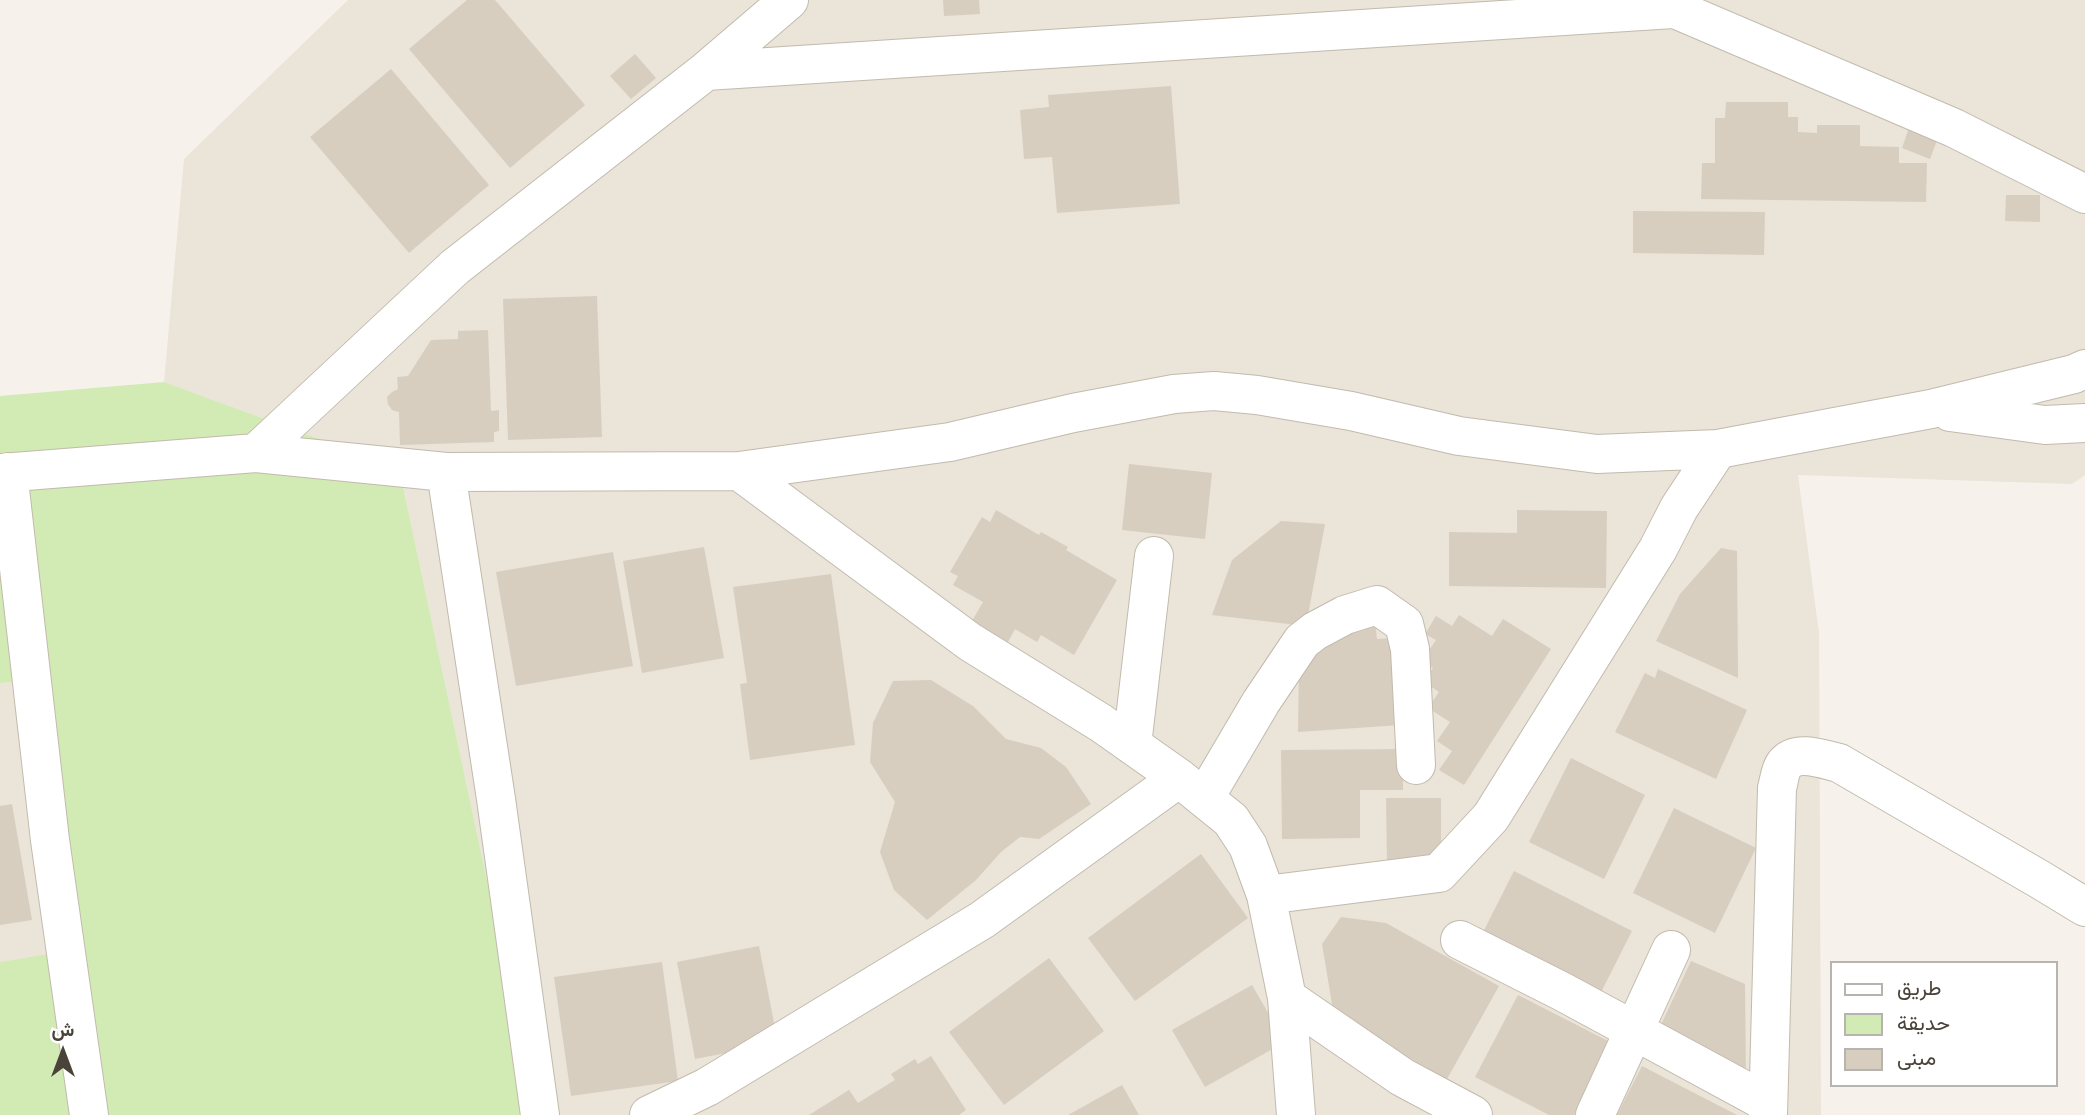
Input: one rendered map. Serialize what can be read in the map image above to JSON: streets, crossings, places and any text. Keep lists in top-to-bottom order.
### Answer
{
  "legend": ["طريق", "حديقة", "مبنى"],
  "north": "top"
}
